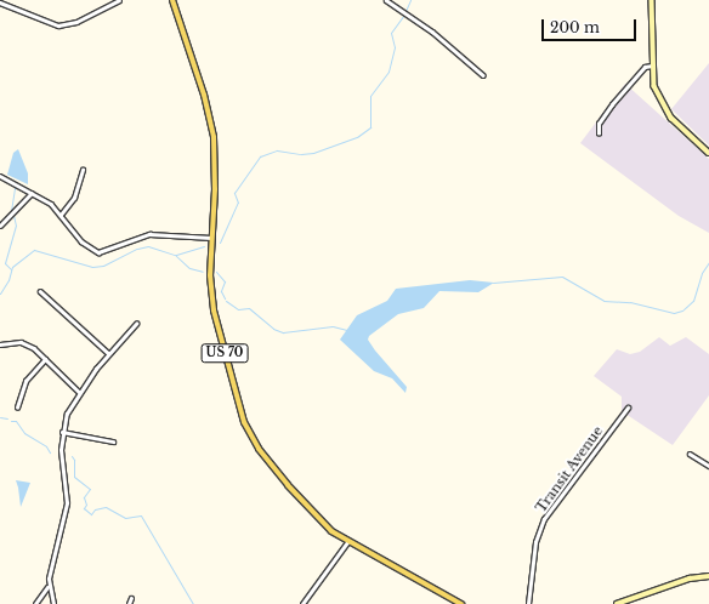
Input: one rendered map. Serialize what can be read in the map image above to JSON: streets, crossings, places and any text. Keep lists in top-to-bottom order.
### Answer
{
  "streets": {
    "main road": ["US 70"],
    "street": ["Transit Avenue"]
  },
  "scale_bar": "200 m"
}
